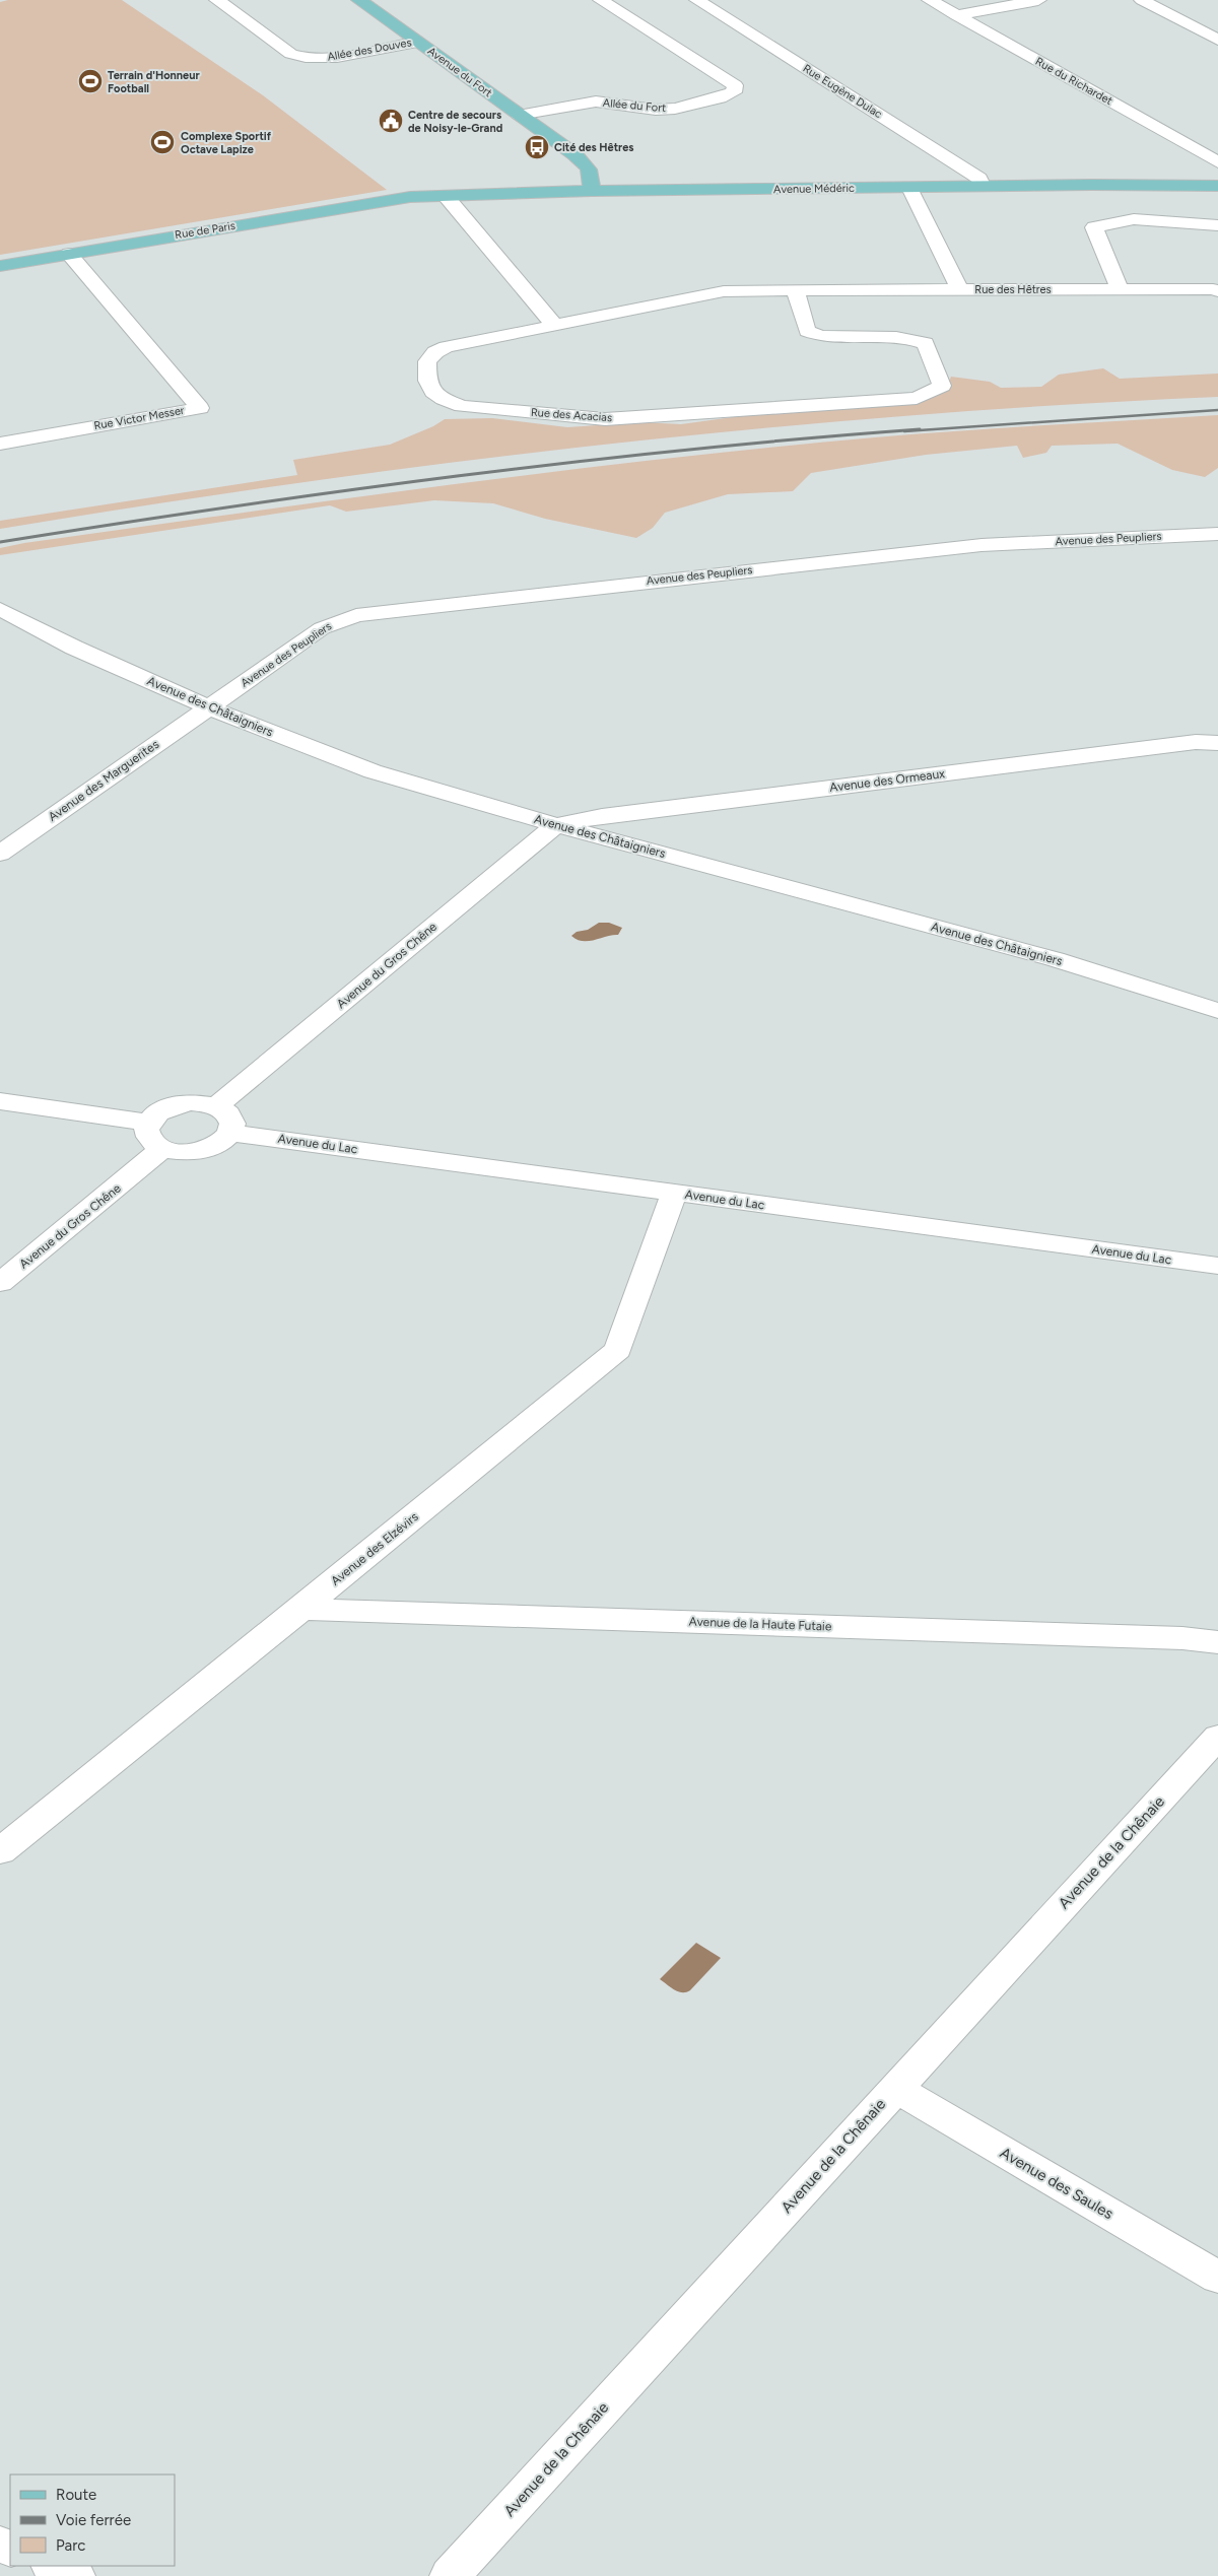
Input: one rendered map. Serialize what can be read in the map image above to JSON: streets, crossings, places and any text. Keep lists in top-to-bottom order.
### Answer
{
  "streets": {
    "main road": ["Avenue du Fort", "Avenue Médéric", "Rue de Paris"],
    "street": [
      "Allée des Douves",
      "Rue du Richardet",
      "Rue Eugène Dulac",
      "Allée du Fort",
      "Rue des Hêtres",
      "Rue des Acacias",
      "Rue Victor Messer",
      "Avenue des Peupliers",
      "Avenue des Châtaigniers",
      "Avenue des Marguerites",
      "Avenue des Ormeaux",
      "Avenue du Gros Chêne",
      "Avenue du Lac",
      "Avenue des Elzévirs",
      "Avenue de la Haute Futaie",
      "Avenue de la Chênaie",
      "Avenue des Saules"
    ]
  },
  "crossings": [
    ["Allée des Douves", "Avenue du Fort"],
    ["Avenue du Fort", "Allée du Fort"],
    ["Avenue du Fort", "Avenue Médéric"],
    ["Rue Eugène Dulac", "Avenue Médéric"],
    ["Avenue Médéric", "Rue de Paris"],
    ["Avenue Médéric", "Rue des Hêtres"],
    ["Rue de Paris", "Rue Victor Messer"],
    ["Rue des Hêtres", "Rue des Acacias"],
    ["Avenue des Peupliers", "Avenue des Châtaigniers"],
    ["Avenue des Peupliers", "Avenue des Marguerites"],
    ["Avenue des Châtaigniers", "Avenue des Marguerites"],
    ["Avenue des Châtaigniers", "Avenue des Ormeaux"],
    ["Avenue des Châtaigniers", "Avenue du Gros Chêne"],
    ["Avenue des Ormeaux", "Avenue du Gros Chêne"],
    ["Avenue du Gros Chêne", "Avenue du Lac"],
    ["Avenue du Lac", "Avenue des Elzévirs"],
    ["Avenue des Elzévirs", "Avenue de la Haute Futaie"],
    ["Avenue de la Chênaie", "Avenue des Saules"]
  ],
  "places": {
    "sports": ["Terrain d'Honneur Football", "Complexe Sportif Octave Lapize"],
    "public building": ["Centre de secours de Noisy-le-Grand"],
    "bus stop": ["Cité des Hêtres"]
  },
  "legend": ["Route", "Voie ferrée", "Parc"]
}
